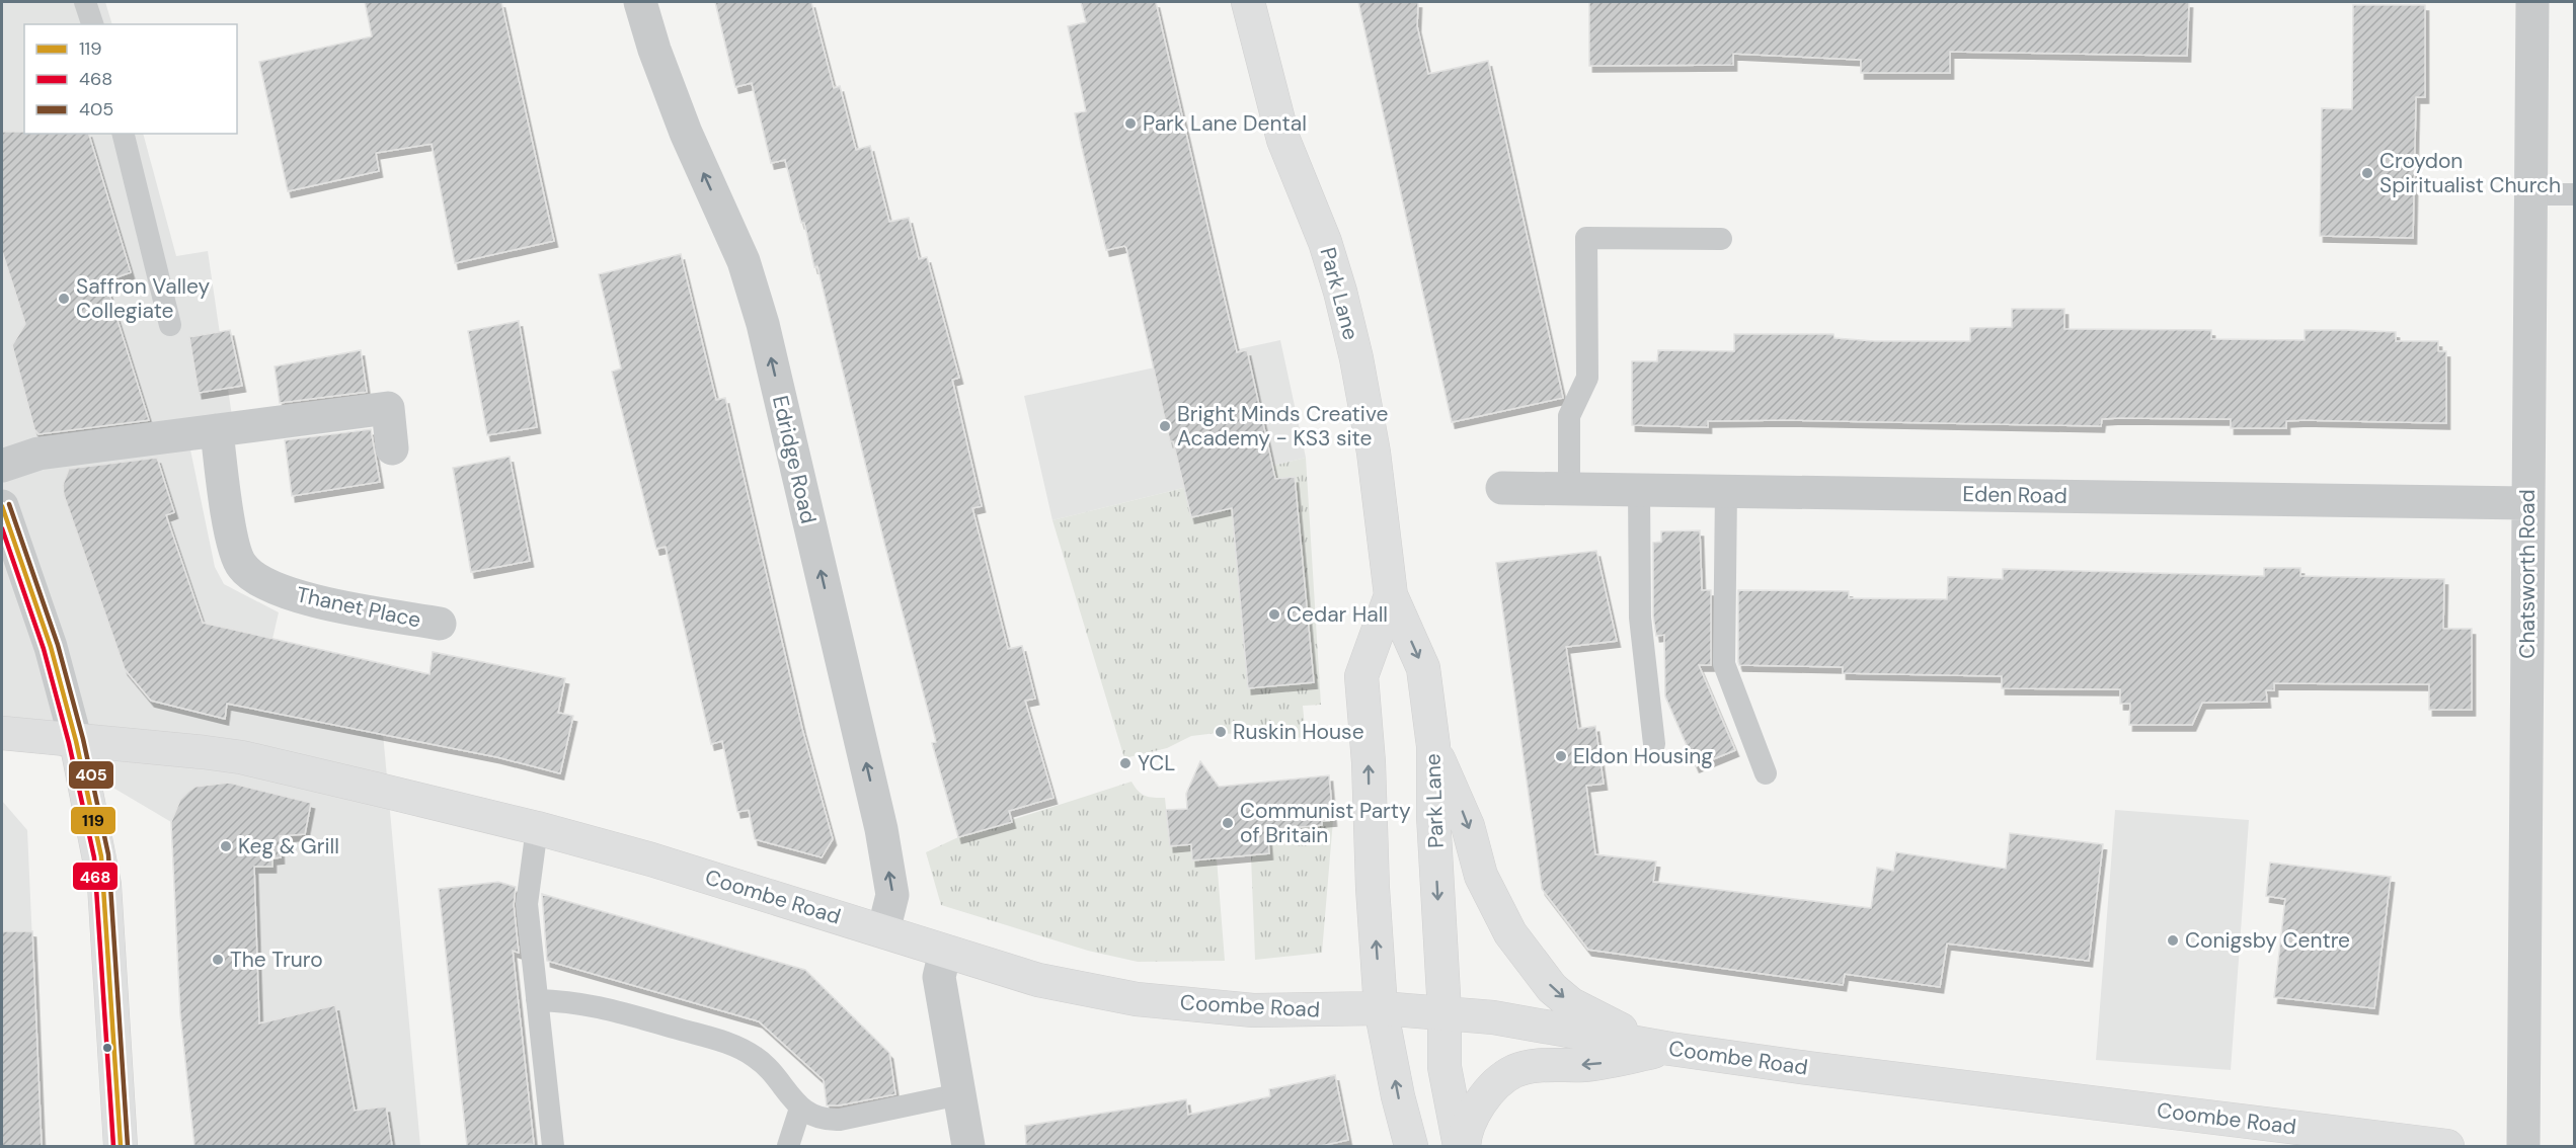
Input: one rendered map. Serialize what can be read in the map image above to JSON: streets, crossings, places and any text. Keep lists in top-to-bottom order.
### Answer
{
  "streets": {
    "main road": ["Park Lane", "Coombe Road"],
    "street": [
      "Edridge Road",
      "Eden Road",
      "Chatsworth Road",
      "Thanet Place"
    ]
  },
  "crossings": [
    ["Park Lane", "Coombe Road"],
    ["Edridge Road", "Coombe Road"],
    ["Eden Road", "Chatsworth Road"]
  ],
  "one_way": ["Edridge Road"],
  "places": [
    "Park Lane Dental",
    "Croydon Spiritualist Church",
    "Saffron Valley Collegiate",
    "Bright Minds Creative Academy - KS3 site",
    "Cedar Hall",
    "Ruskin House",
    "Eldon Housing",
    "YCL",
    "Communist Party of Britain",
    "Keg & Grill",
    "Conigsby Centre",
    "The Truro"
  ],
  "lines": ["transit line 405", "transit line 119", "transit line 468"],
  "legend": ["119", "468", "405"]
}
